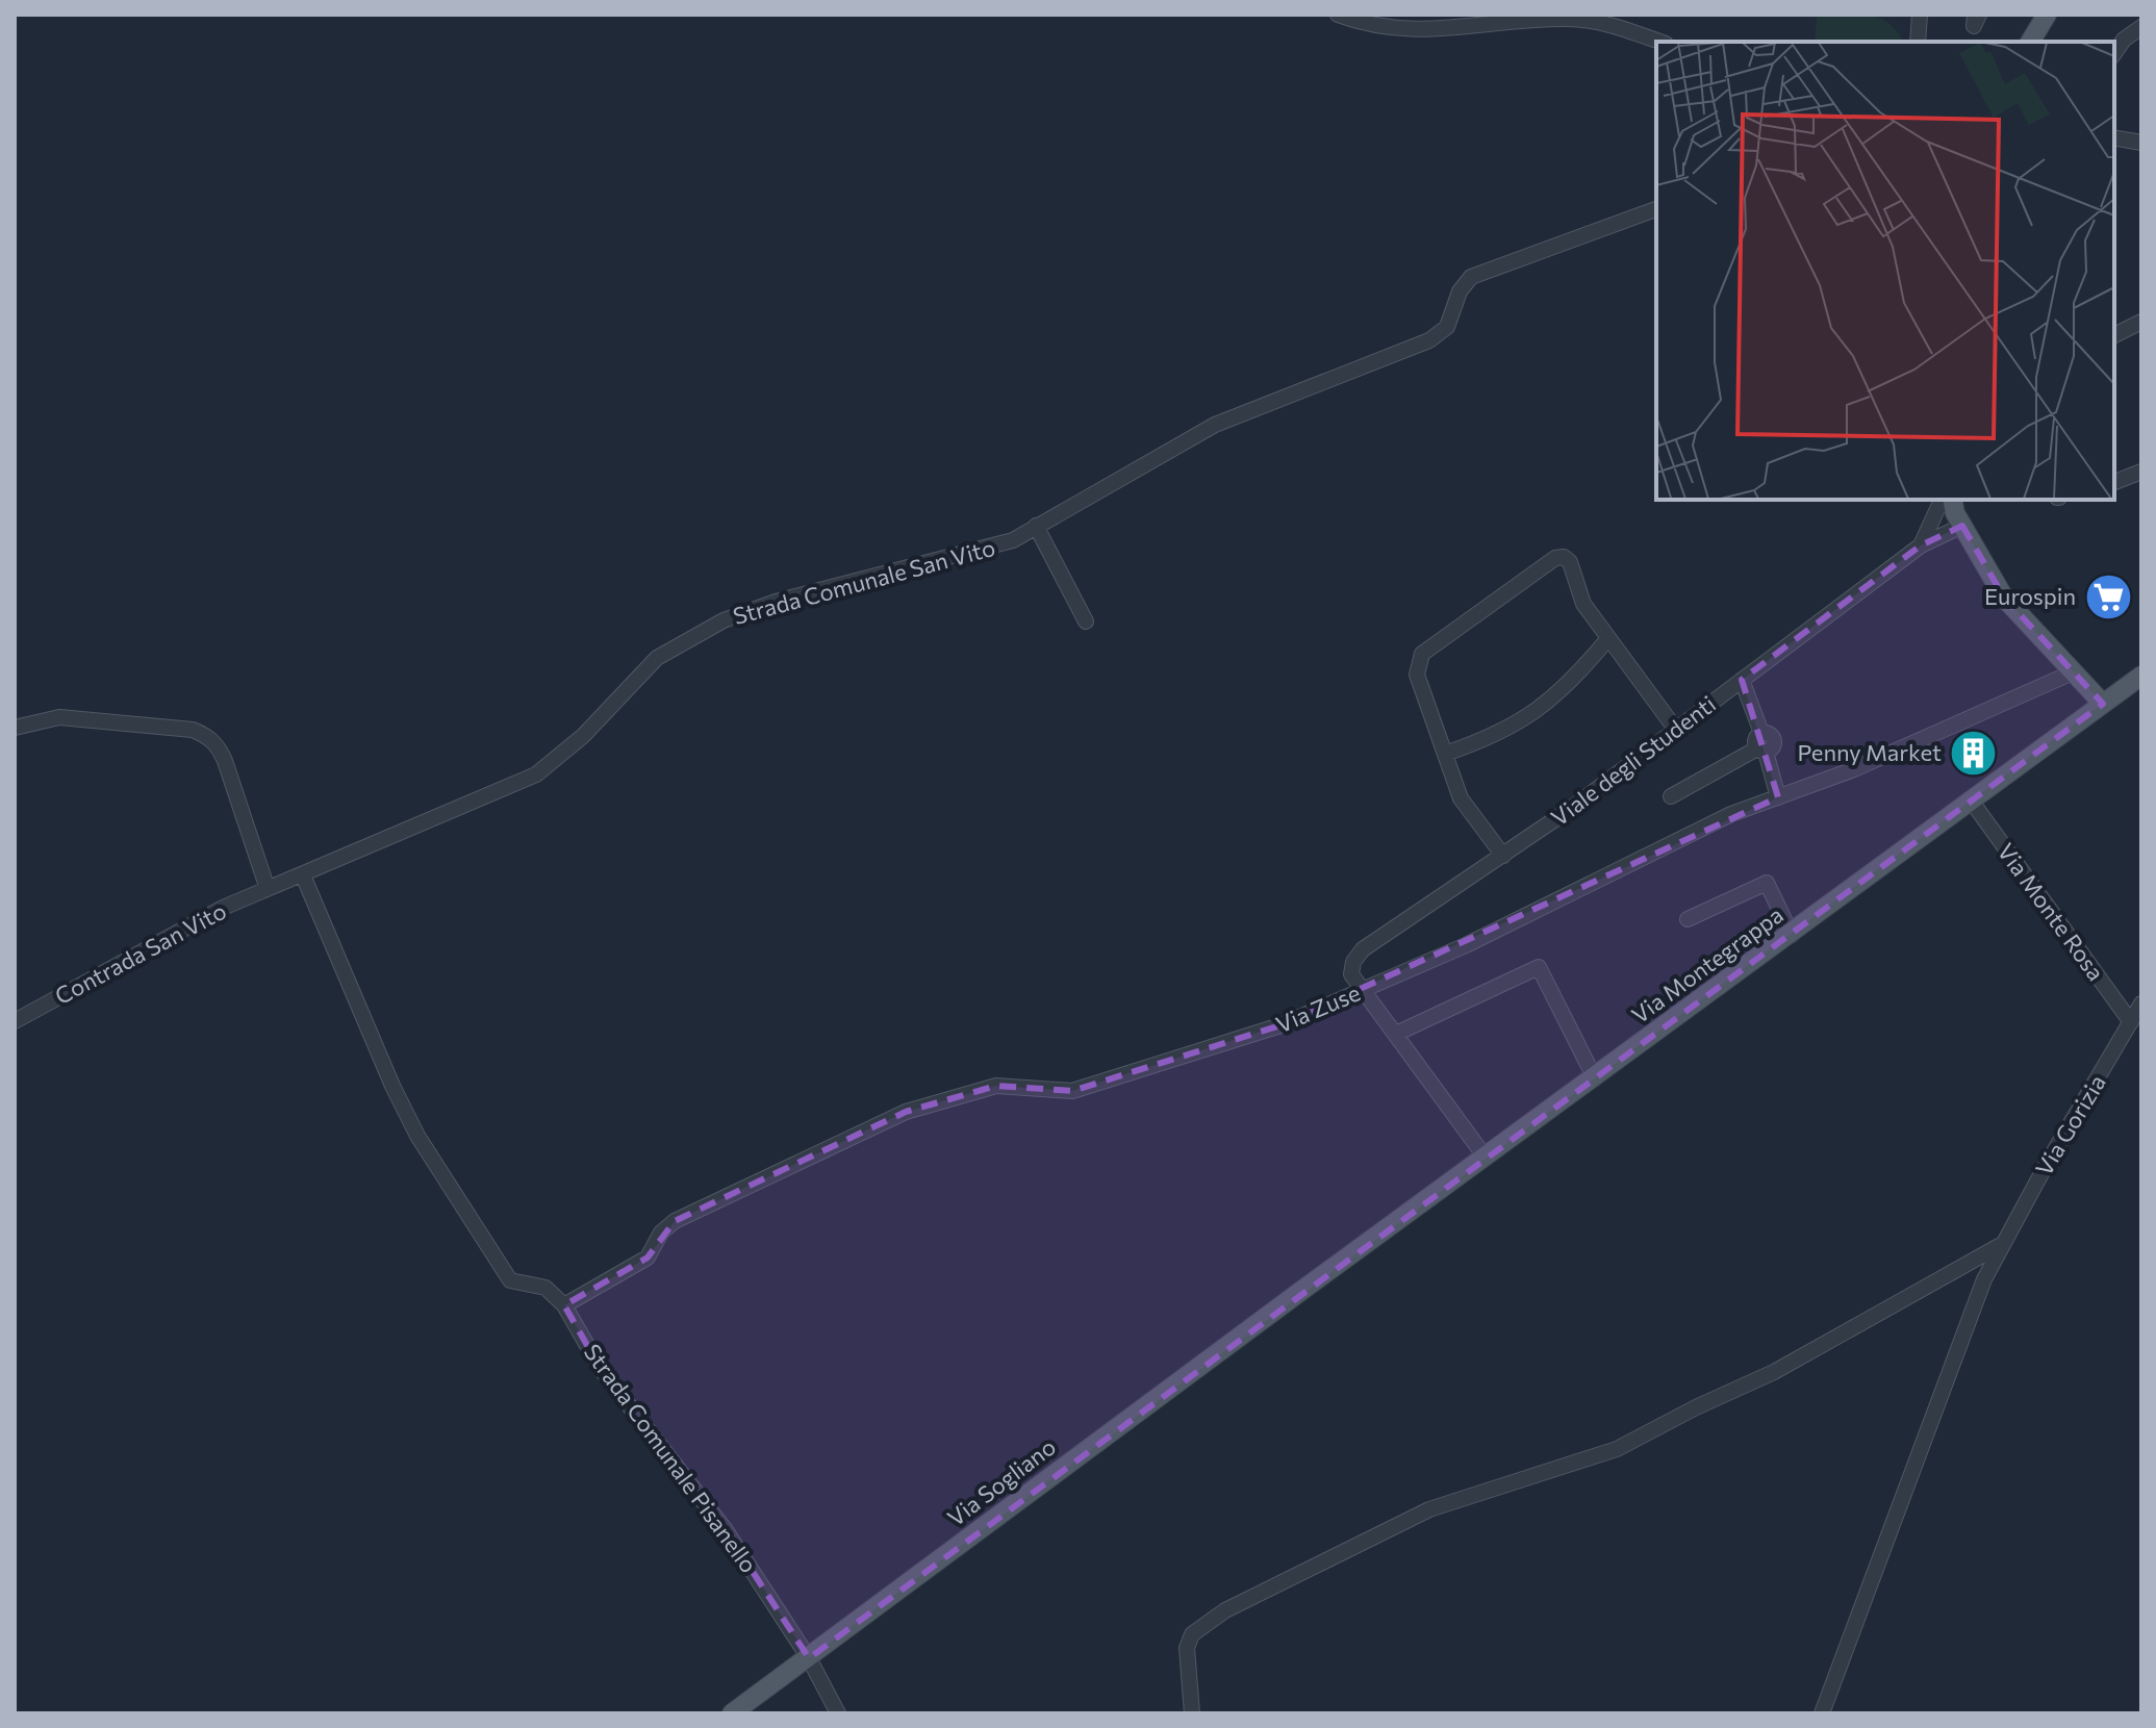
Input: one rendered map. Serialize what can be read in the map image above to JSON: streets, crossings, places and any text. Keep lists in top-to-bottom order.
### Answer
{
  "streets": {
    "main road": ["Via Montegrappa", "Via Sogliano"],
    "street": [
      "Strada Comunale San Vito",
      "Viale degli Studenti",
      "Via Monte Rosa",
      "Contrada San Vito",
      "Via Zuse",
      "Via Gorizia",
      "Strada Comunale Pisanello"
    ]
  },
  "crossings": [
    ["Strada Comunale San Vito", "Contrada San Vito"],
    ["Strada Comunale San Vito", "Strada Comunale Pisanello"],
    ["Viale degli Studenti", "Via Zuse"],
    ["Via Monte Rosa", "Via Montegrappa"],
    ["Via Monte Rosa", "Via Gorizia"],
    ["Via Montegrappa", "Via Sogliano"],
    ["Via Zuse", "Strada Comunale Pisanello"],
    ["Strada Comunale Pisanello", "Via Sogliano"]
  ],
  "places": {
    "supermarket": ["Eurospin"],
    "building": ["Penny Market"]
  }
}
